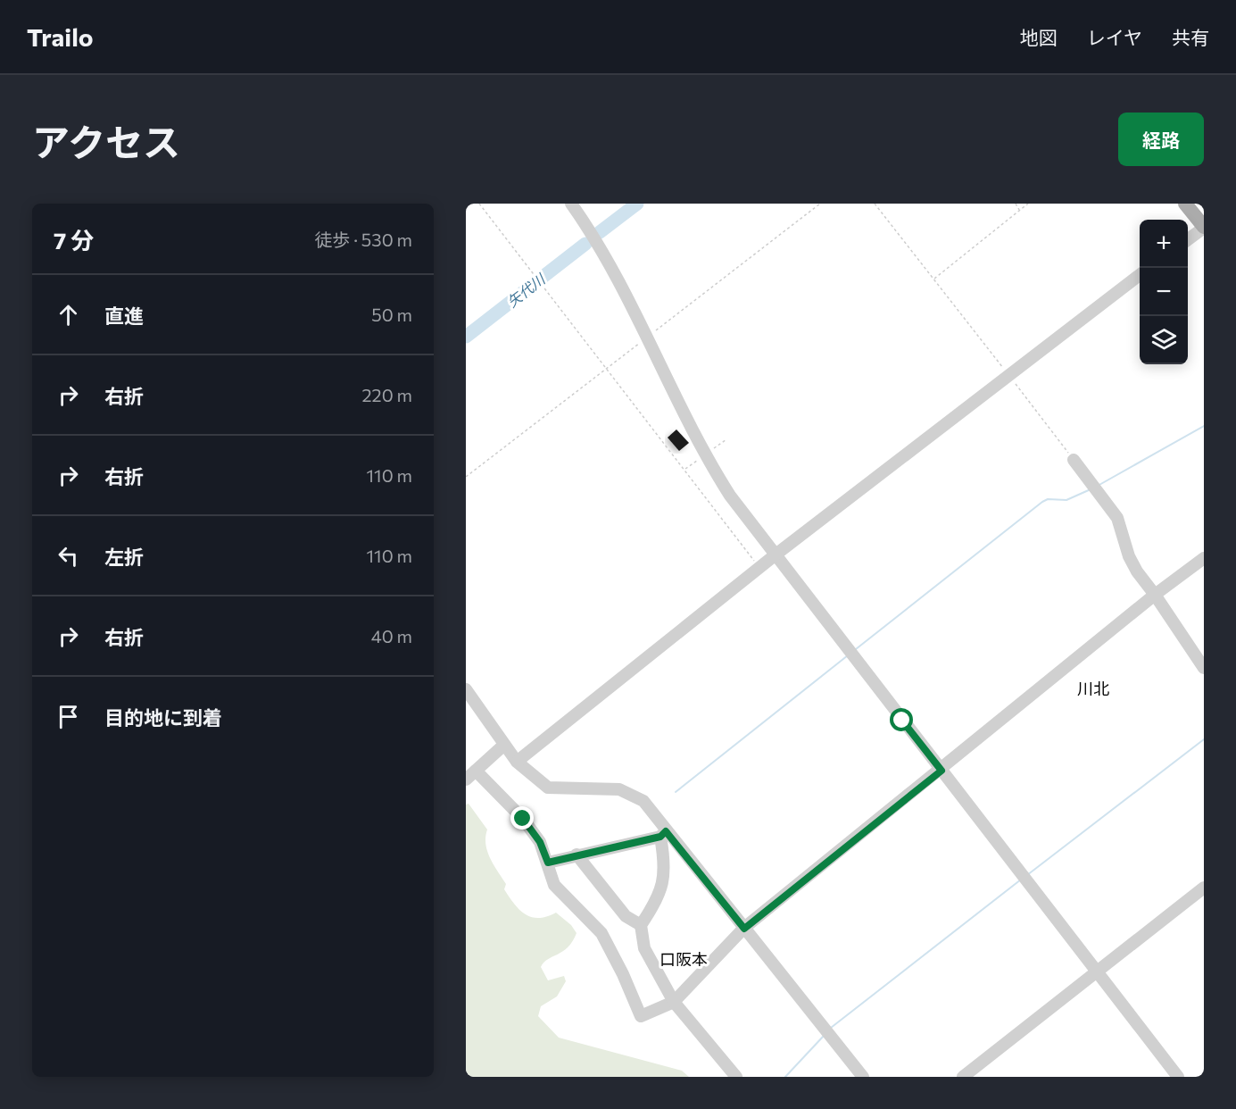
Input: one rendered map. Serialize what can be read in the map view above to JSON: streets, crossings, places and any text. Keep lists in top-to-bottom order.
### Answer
{
  "districts": ["川北", "口阪本"],
  "water": ["矢代川"],
  "page": {
    "header": "Trailo",
    "nav": ["地図", "レイヤ", "共有"],
    "title": "アクセス",
    "buttons": "経路",
    "heading": ["7 分", "徒歩 · 530 m"],
    "map_buttons": ["+", "−"],
    "list": [
      ["直進", "50 m"],
      ["右折", "220 m"],
      ["右折", "110 m"],
      ["左折", "110 m"],
      ["右折", "40 m"],
      "目的地に到着"
    ]
  }
}
